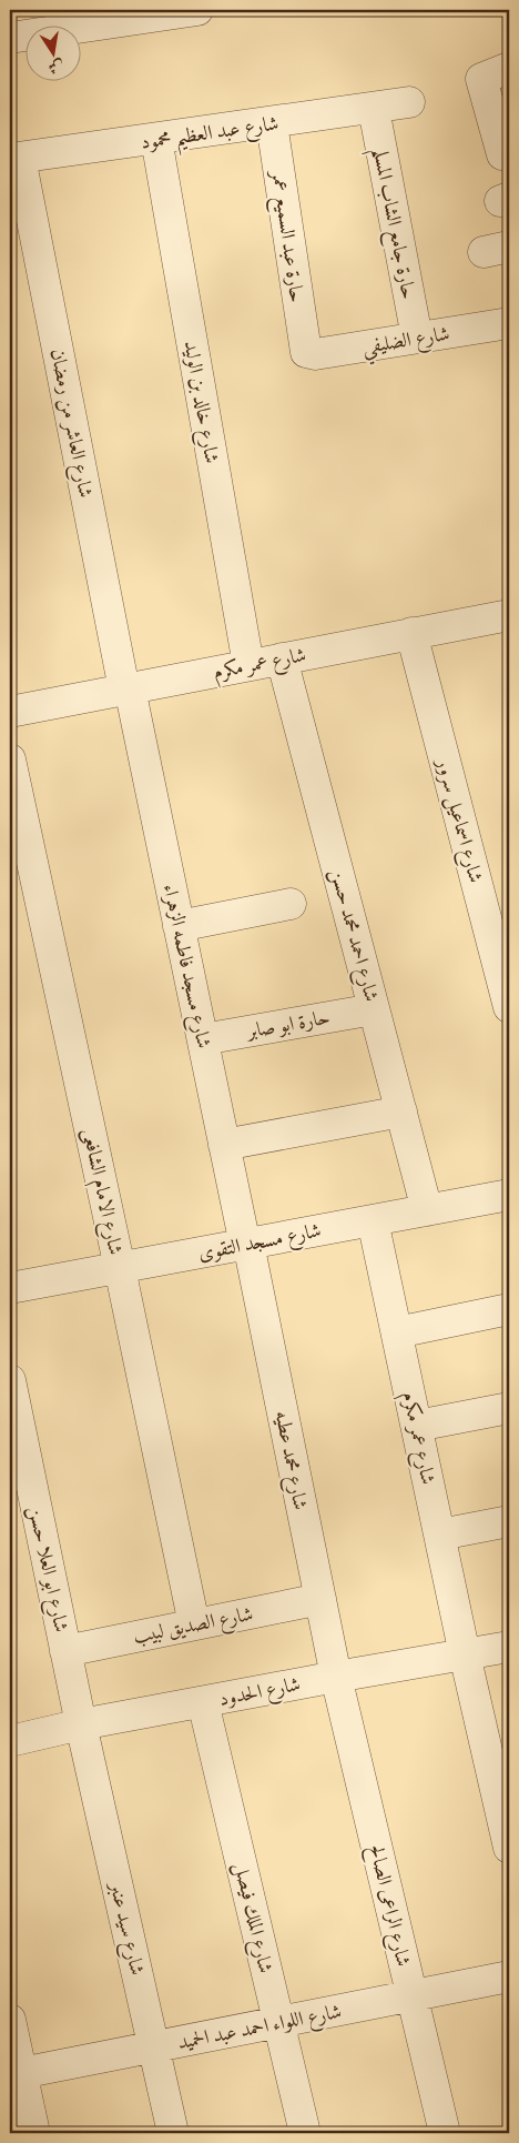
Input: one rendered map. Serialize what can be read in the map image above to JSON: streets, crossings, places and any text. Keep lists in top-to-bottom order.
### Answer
{
  "streets": {
    "street": [
      "شارع عبد العظيم محمود",
      "حارة جامع الشاب المسلم",
      "حارة عبد السميع عمر",
      "شارع الضليفي",
      "شارع خالد بن الوليد",
      "شارع العاشر من رمضان",
      "شارع عمر مكرم",
      "شارع اسماعيل سرور",
      "شارع احمد محمد حسن",
      "شارع مسجد فاطمه الزهراء",
      "حارة ابو صابر",
      "شارع الامام الشافعى",
      "شارع مسجد التقوى",
      "شارع محمد عطيه",
      "شارع ابو العلا حسن",
      "شارع الصديق لبيب",
      "شارع الحدود",
      "شارع الراعى الصالح",
      "شارع الملك فيصل",
      "شارع سيد عنبر",
      "شارع اللواء احمد عبد الحميد"
    ]
  },
  "crossings": [
    ["شارع عبد العظيم محمود", "حارة جامع الشاب المسلم"],
    ["شارع عبد العظيم محمود", "حارة عبد السميع عمر"],
    ["شارع عبد العظيم محمود", "شارع خالد بن الوليد"],
    ["شارع عبد العظيم محمود", "شارع العاشر من رمضان"],
    ["حارة جامع الشاب المسلم", "شارع الضليفي"],
    ["حارة عبد السميع عمر", "شارع الضليفي"],
    ["شارع خالد بن الوليد", "شارع عمر مكرم"],
    ["شارع العاشر من رمضان", "شارع عمر مكرم"],
    ["شارع العاشر من رمضان", "شارع مسجد فاطمه الزهراء"],
    ["شارع عمر مكرم", "شارع اسماعيل سرور"],
    ["شارع عمر مكرم", "شارع احمد محمد حسن"],
    ["شارع عمر مكرم", "شارع مسجد فاطمه الزهراء"],
    ["شارع عمر مكرم", "شارع مسجد التقوى"],
    ["شارع عمر مكرم", "شارع الحدود"],
    ["شارع احمد محمد حسن", "حارة ابو صابر"],
    ["شارع احمد محمد حسن", "شارع مسجد التقوى"],
    ["شارع مسجد فاطمه الزهراء", "حارة ابو صابر"],
    ["شارع مسجد فاطمه الزهراء", "شارع مسجد التقوى"],
    ["شارع مسجد فاطمه الزهراء", "شارع محمد عطيه"],
    ["شارع الامام الشافعى", "شارع مسجد التقوى"],
    ["شارع الامام الشافعى", "شارع الصديق لبيب"],
    ["شارع مسجد التقوى", "شارع محمد عطيه"],
    ["شارع محمد عطيه", "شارع الصديق لبيب"],
    ["شارع محمد عطيه", "شارع الحدود"],
    ["شارع محمد عطيه", "شارع الراعى الصالح"],
    ["شارع ابو العلا حسن", "شارع الصديق لبيب"],
    ["شارع ابو العلا حسن", "شارع الحدود"],
    ["شارع ابو العلا حسن", "شارع سيد عنبر"],
    ["شارع الحدود", "شارع الراعى الصالح"],
    ["شارع الحدود", "شارع الملك فيصل"],
    ["شارع الحدود", "شارع سيد عنبر"],
    ["شارع الراعى الصالح", "شارع اللواء احمد عبد الحميد"],
    ["شارع الملك فيصل", "شارع اللواء احمد عبد الحميد"],
    ["شارع سيد عنبر", "شارع اللواء احمد عبد الحميد"]
  ],
  "north": "bottom"
}
